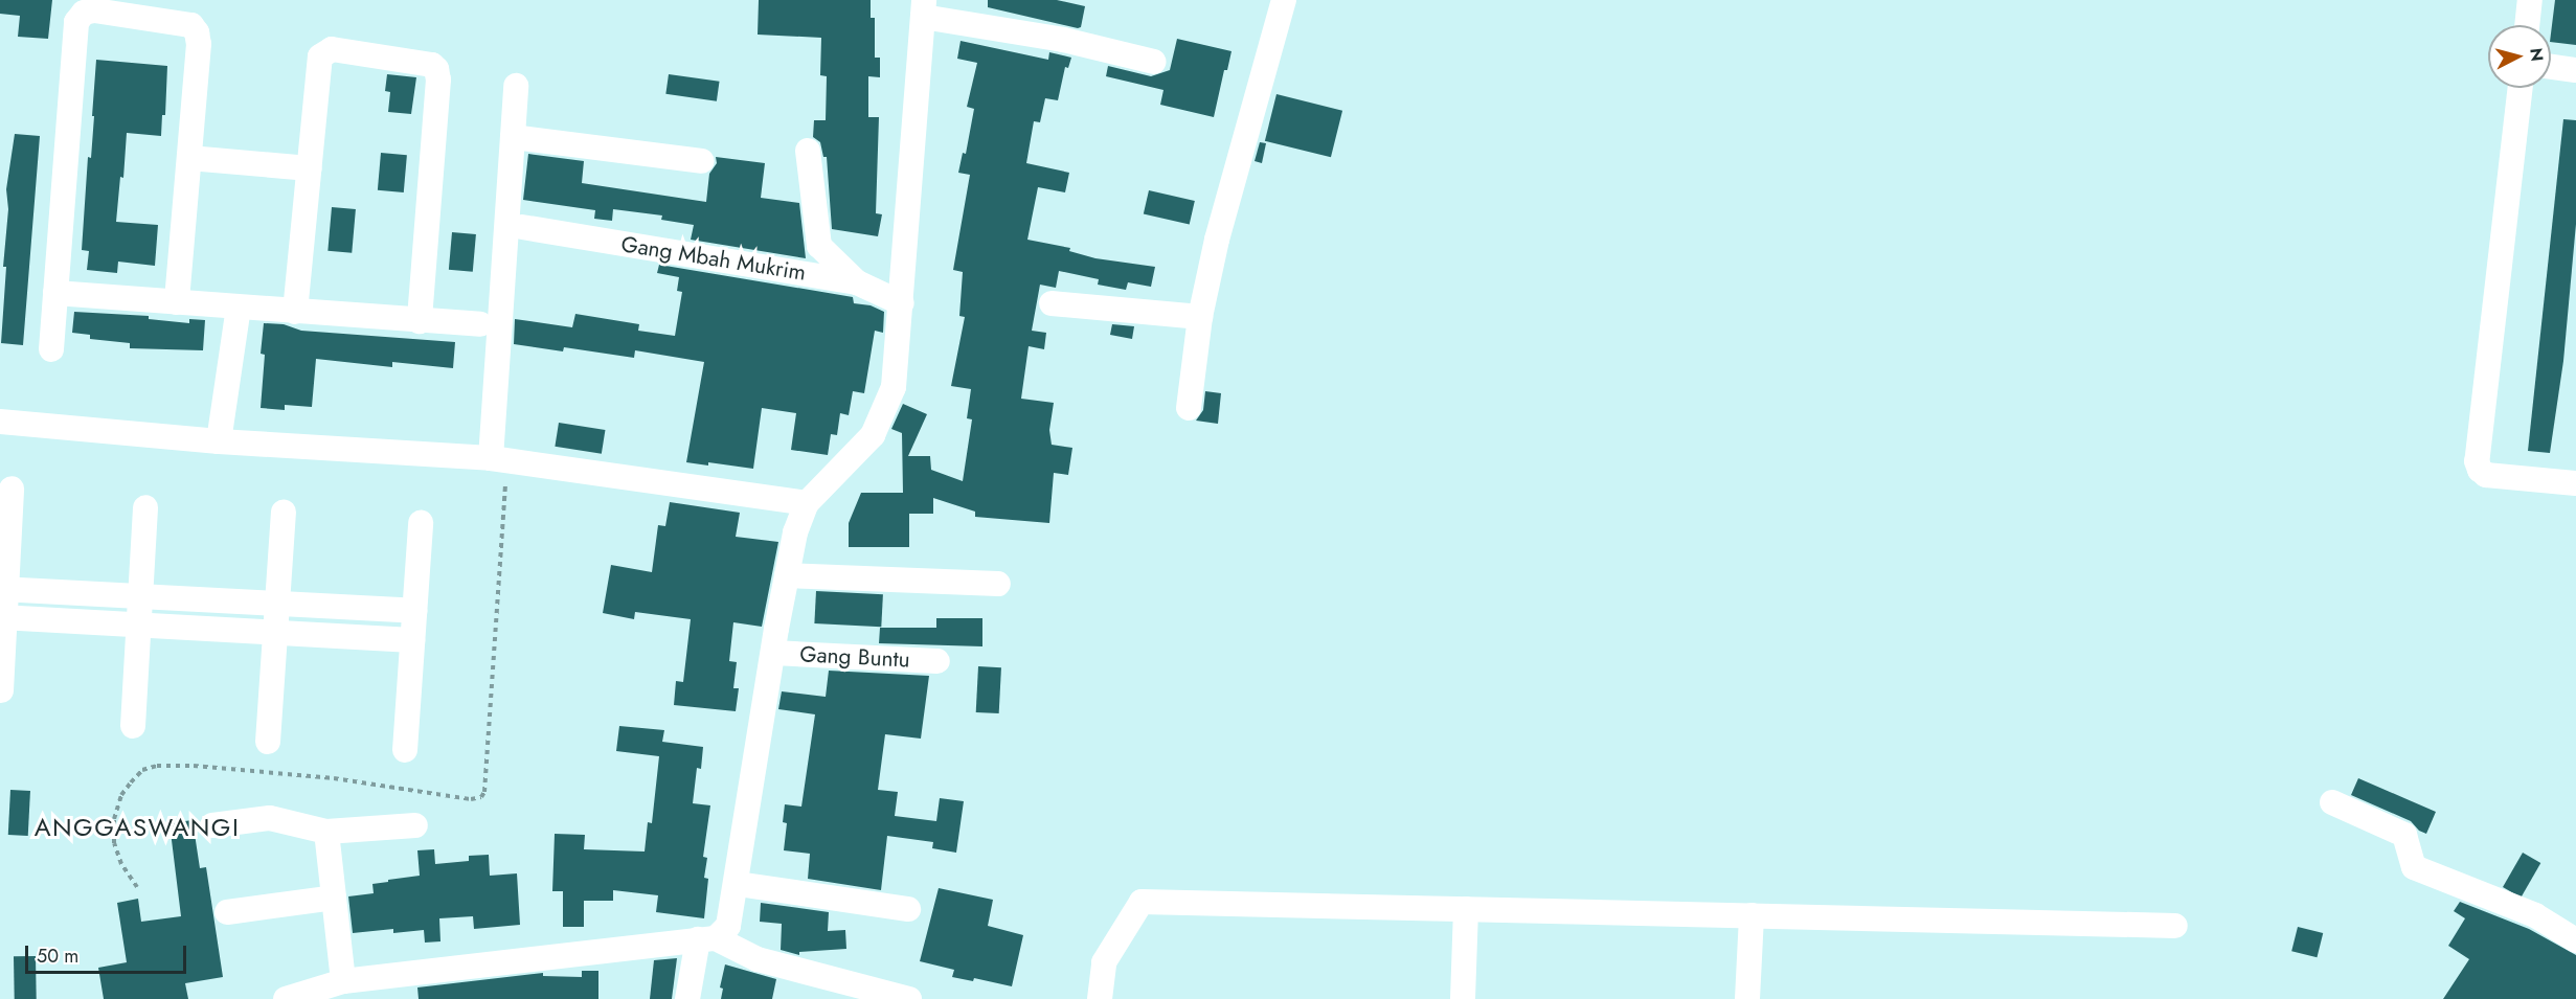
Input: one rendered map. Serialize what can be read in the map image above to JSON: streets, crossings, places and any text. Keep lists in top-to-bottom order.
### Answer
{
  "streets": {
    "street": ["Gang Mbah Mukrim", "Gang Buntu"]
  },
  "districts": ["ANGGASWANGI"],
  "scale_bar": "50 m",
  "north": "right"
}
